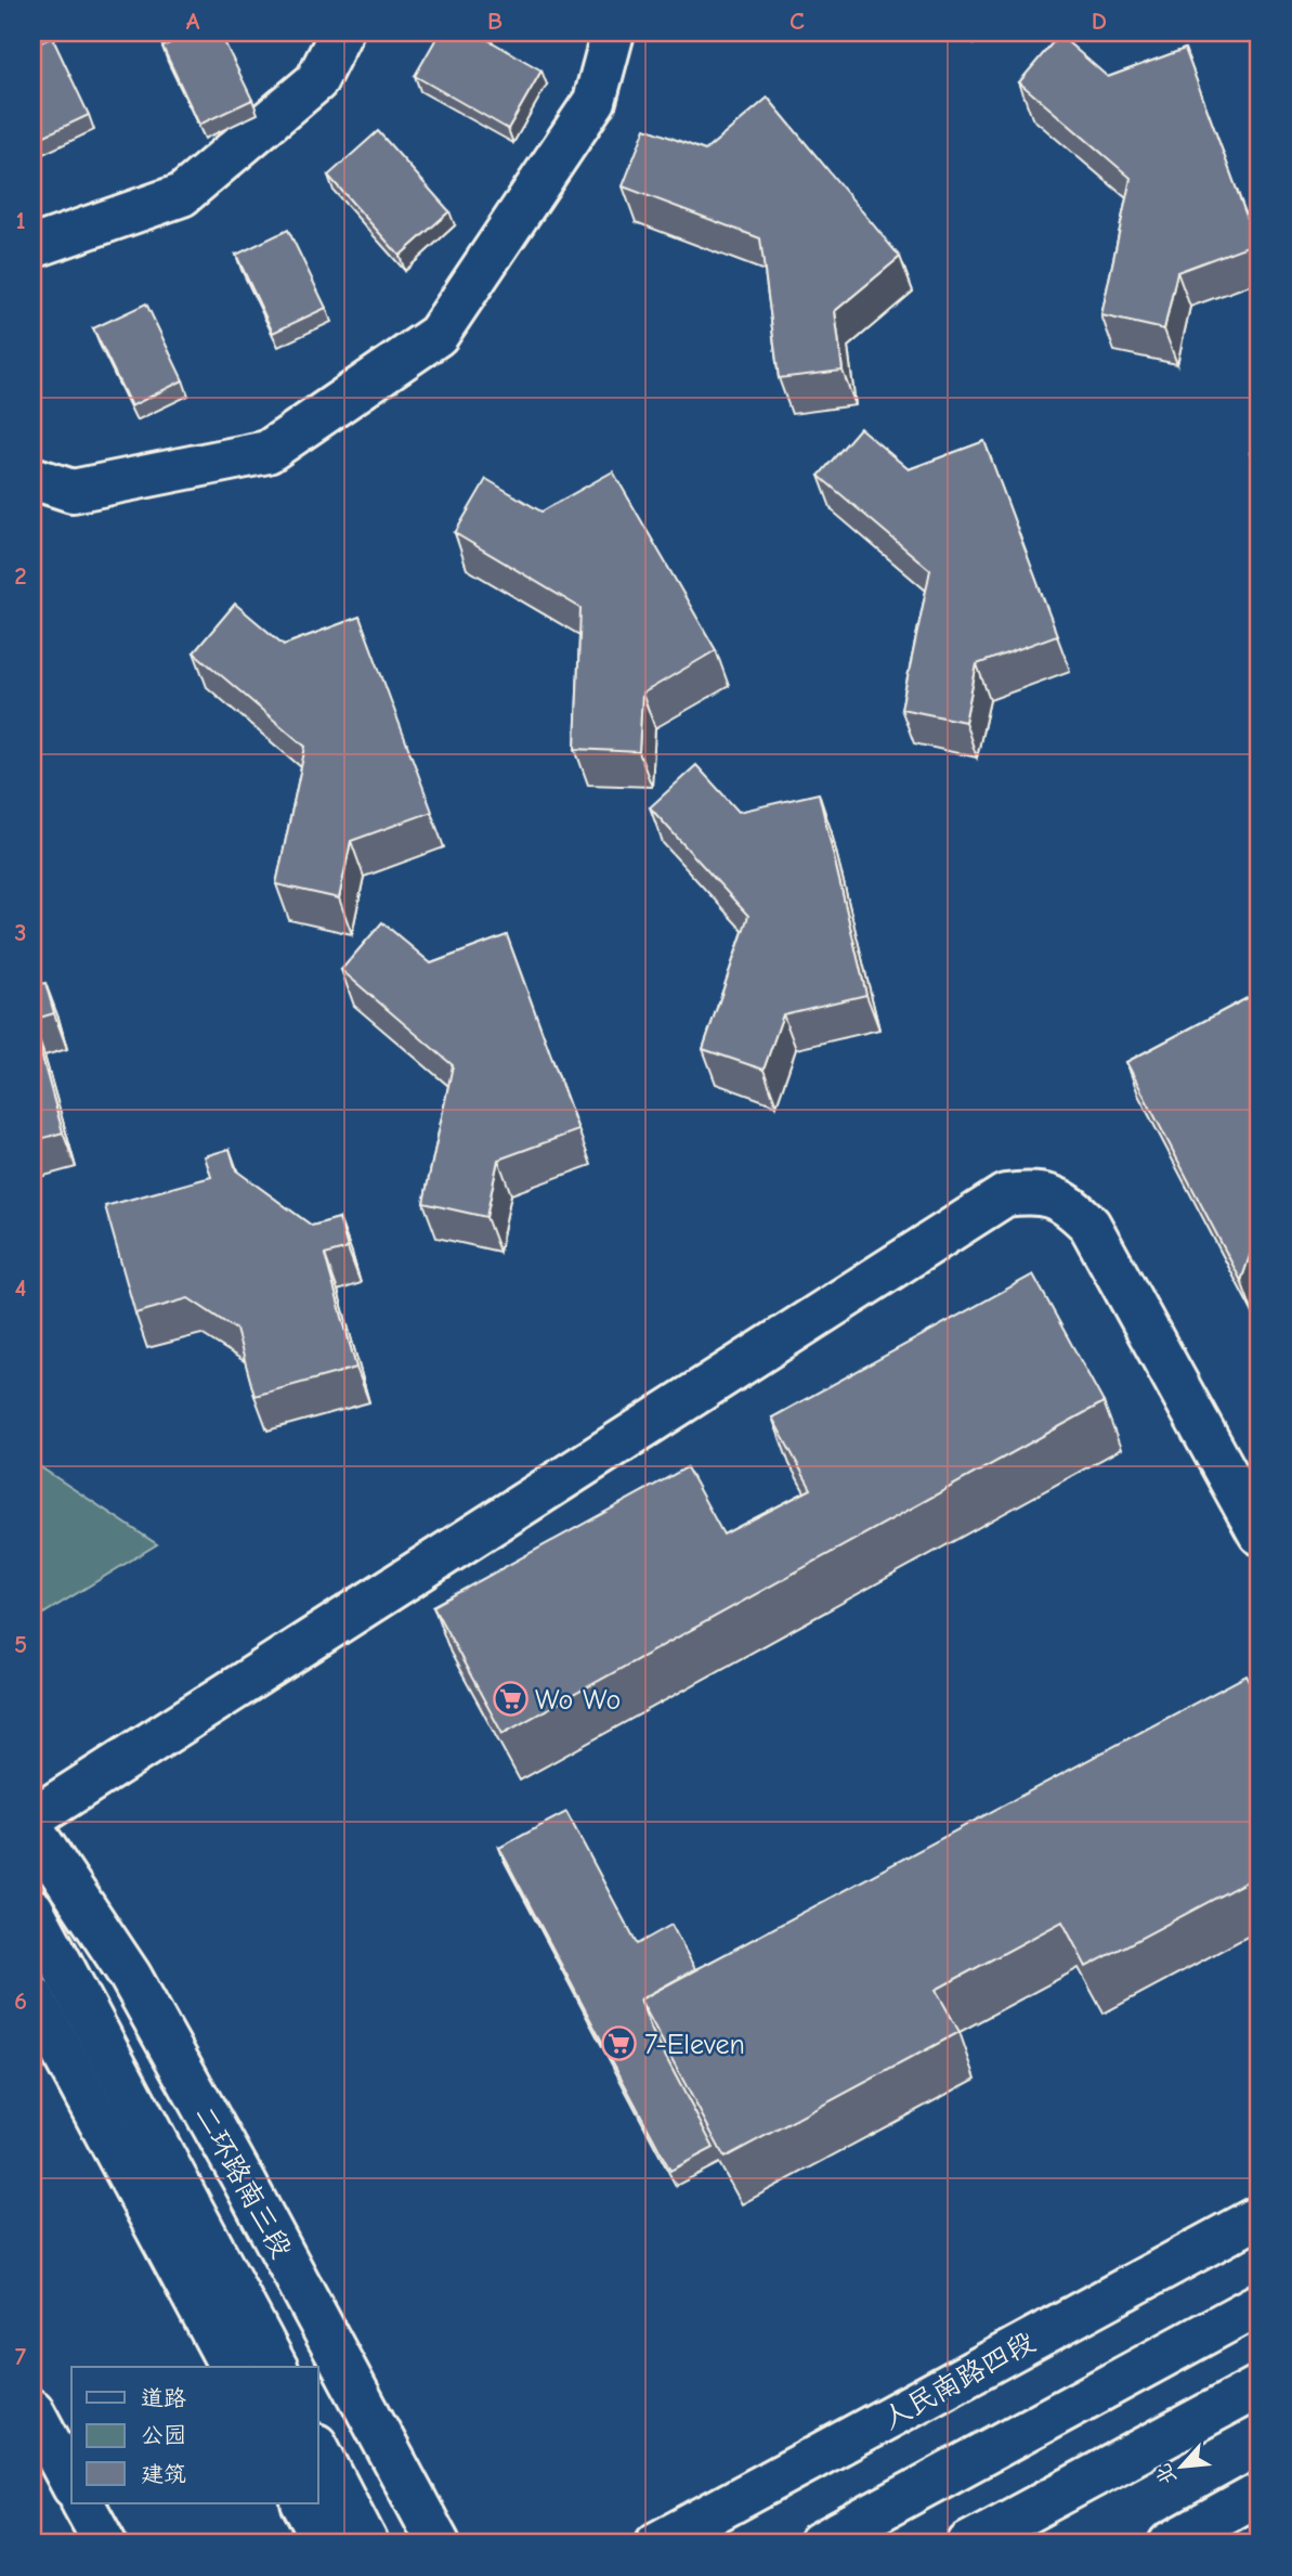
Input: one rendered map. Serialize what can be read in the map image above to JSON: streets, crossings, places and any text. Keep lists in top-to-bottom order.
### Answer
{
  "streets": {
    "main road": ["二环路南三段", "人民南路四段"]
  },
  "places": {
    "supermarket": ["Wo Wo", "7-Eleven"]
  },
  "legend": ["道路", "公园", "建筑"],
  "north": "bottom left",
  "grid": {
    "columns": [
      "A",
      "B",
      "C",
      "D"
    ],
    "rows": [
      "1",
      "2",
      "3",
      "4",
      "5",
      "6",
      "7"
    ]
  }
}
